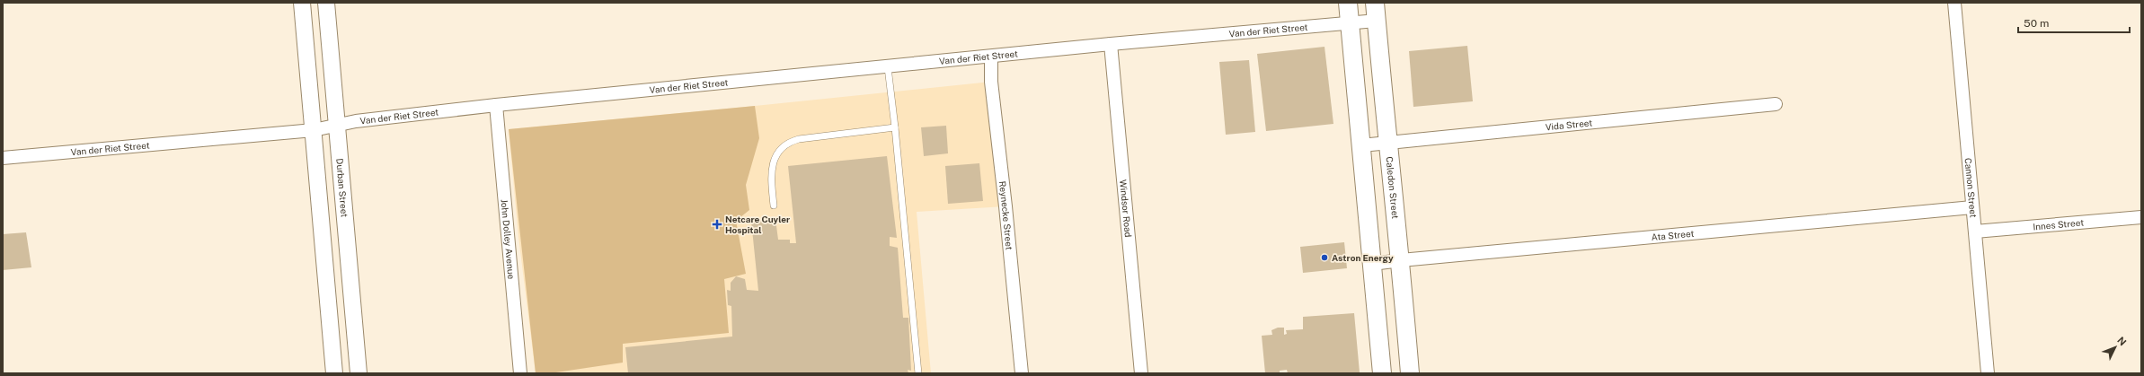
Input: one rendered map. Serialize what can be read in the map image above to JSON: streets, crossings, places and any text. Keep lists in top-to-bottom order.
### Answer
{
  "streets": {
    "main road": ["Caledon Street"],
    "street": [
      "Van der Riet Street",
      "Vida Street",
      "Durban Street",
      "Cannon Street",
      "Windsor Road",
      "Reynecke Street",
      "Innes Street",
      "Ata Street",
      "John Dolley Avenue"
    ]
  },
  "crossings": [
    ["Van der Riet Street", "Durban Street"],
    ["Van der Riet Street", "Caledon Street"],
    ["Van der Riet Street", "Windsor Road"],
    ["Van der Riet Street", "Reynecke Street"],
    ["Van der Riet Street", "John Dolley Avenue"],
    ["Vida Street", "Caledon Street"],
    ["Caledon Street", "Ata Street"],
    ["Cannon Street", "Innes Street"],
    ["Cannon Street", "Ata Street"]
  ],
  "places": {
    "health": ["Netcare Cuyler Hospital"],
    "other": ["Astron Energy"]
  },
  "scale_bar": "50 m",
  "north": "top right"
}
